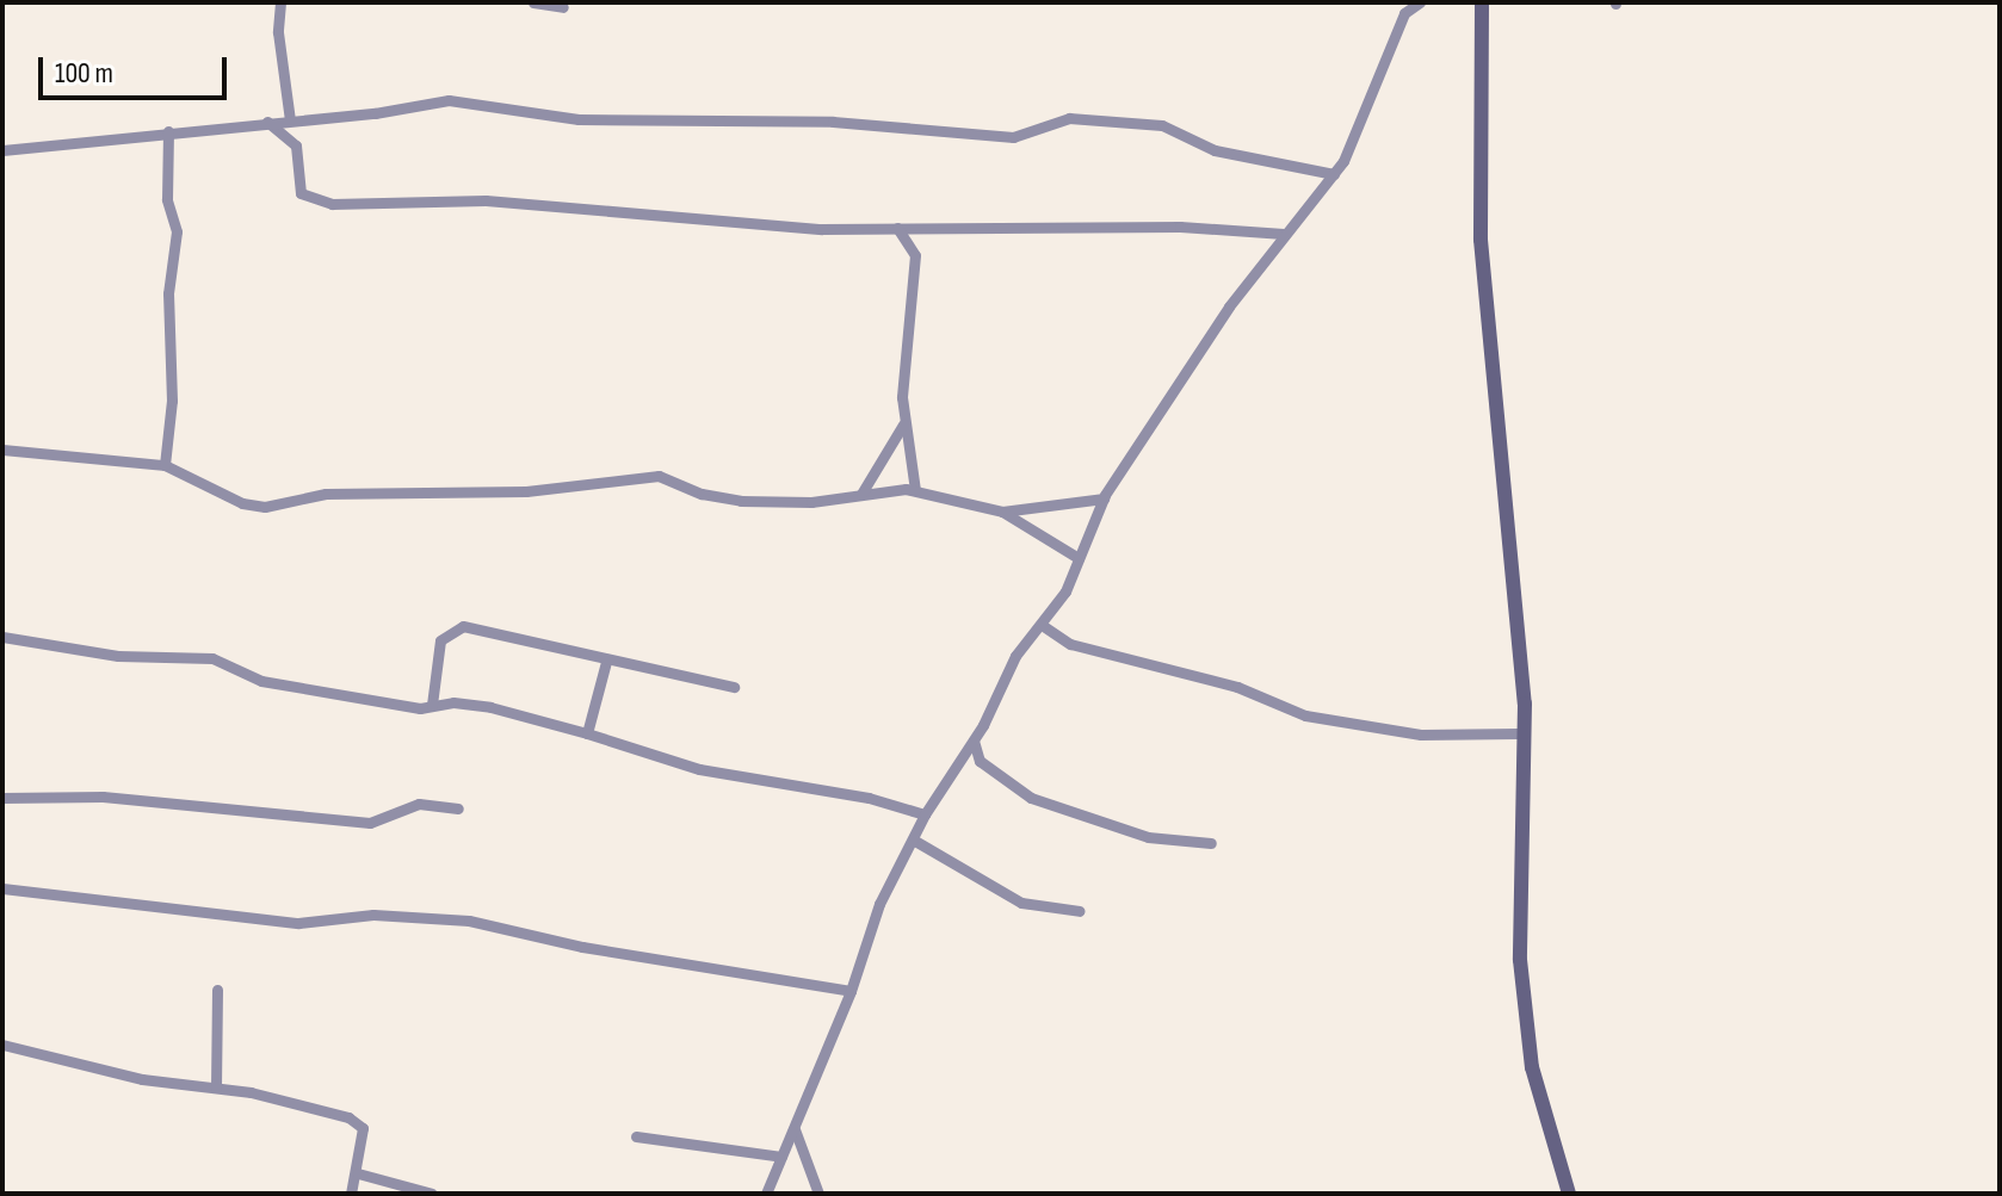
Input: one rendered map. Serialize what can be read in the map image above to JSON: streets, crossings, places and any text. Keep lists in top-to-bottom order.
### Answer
{
  "scale_bar": "100 m"
}
